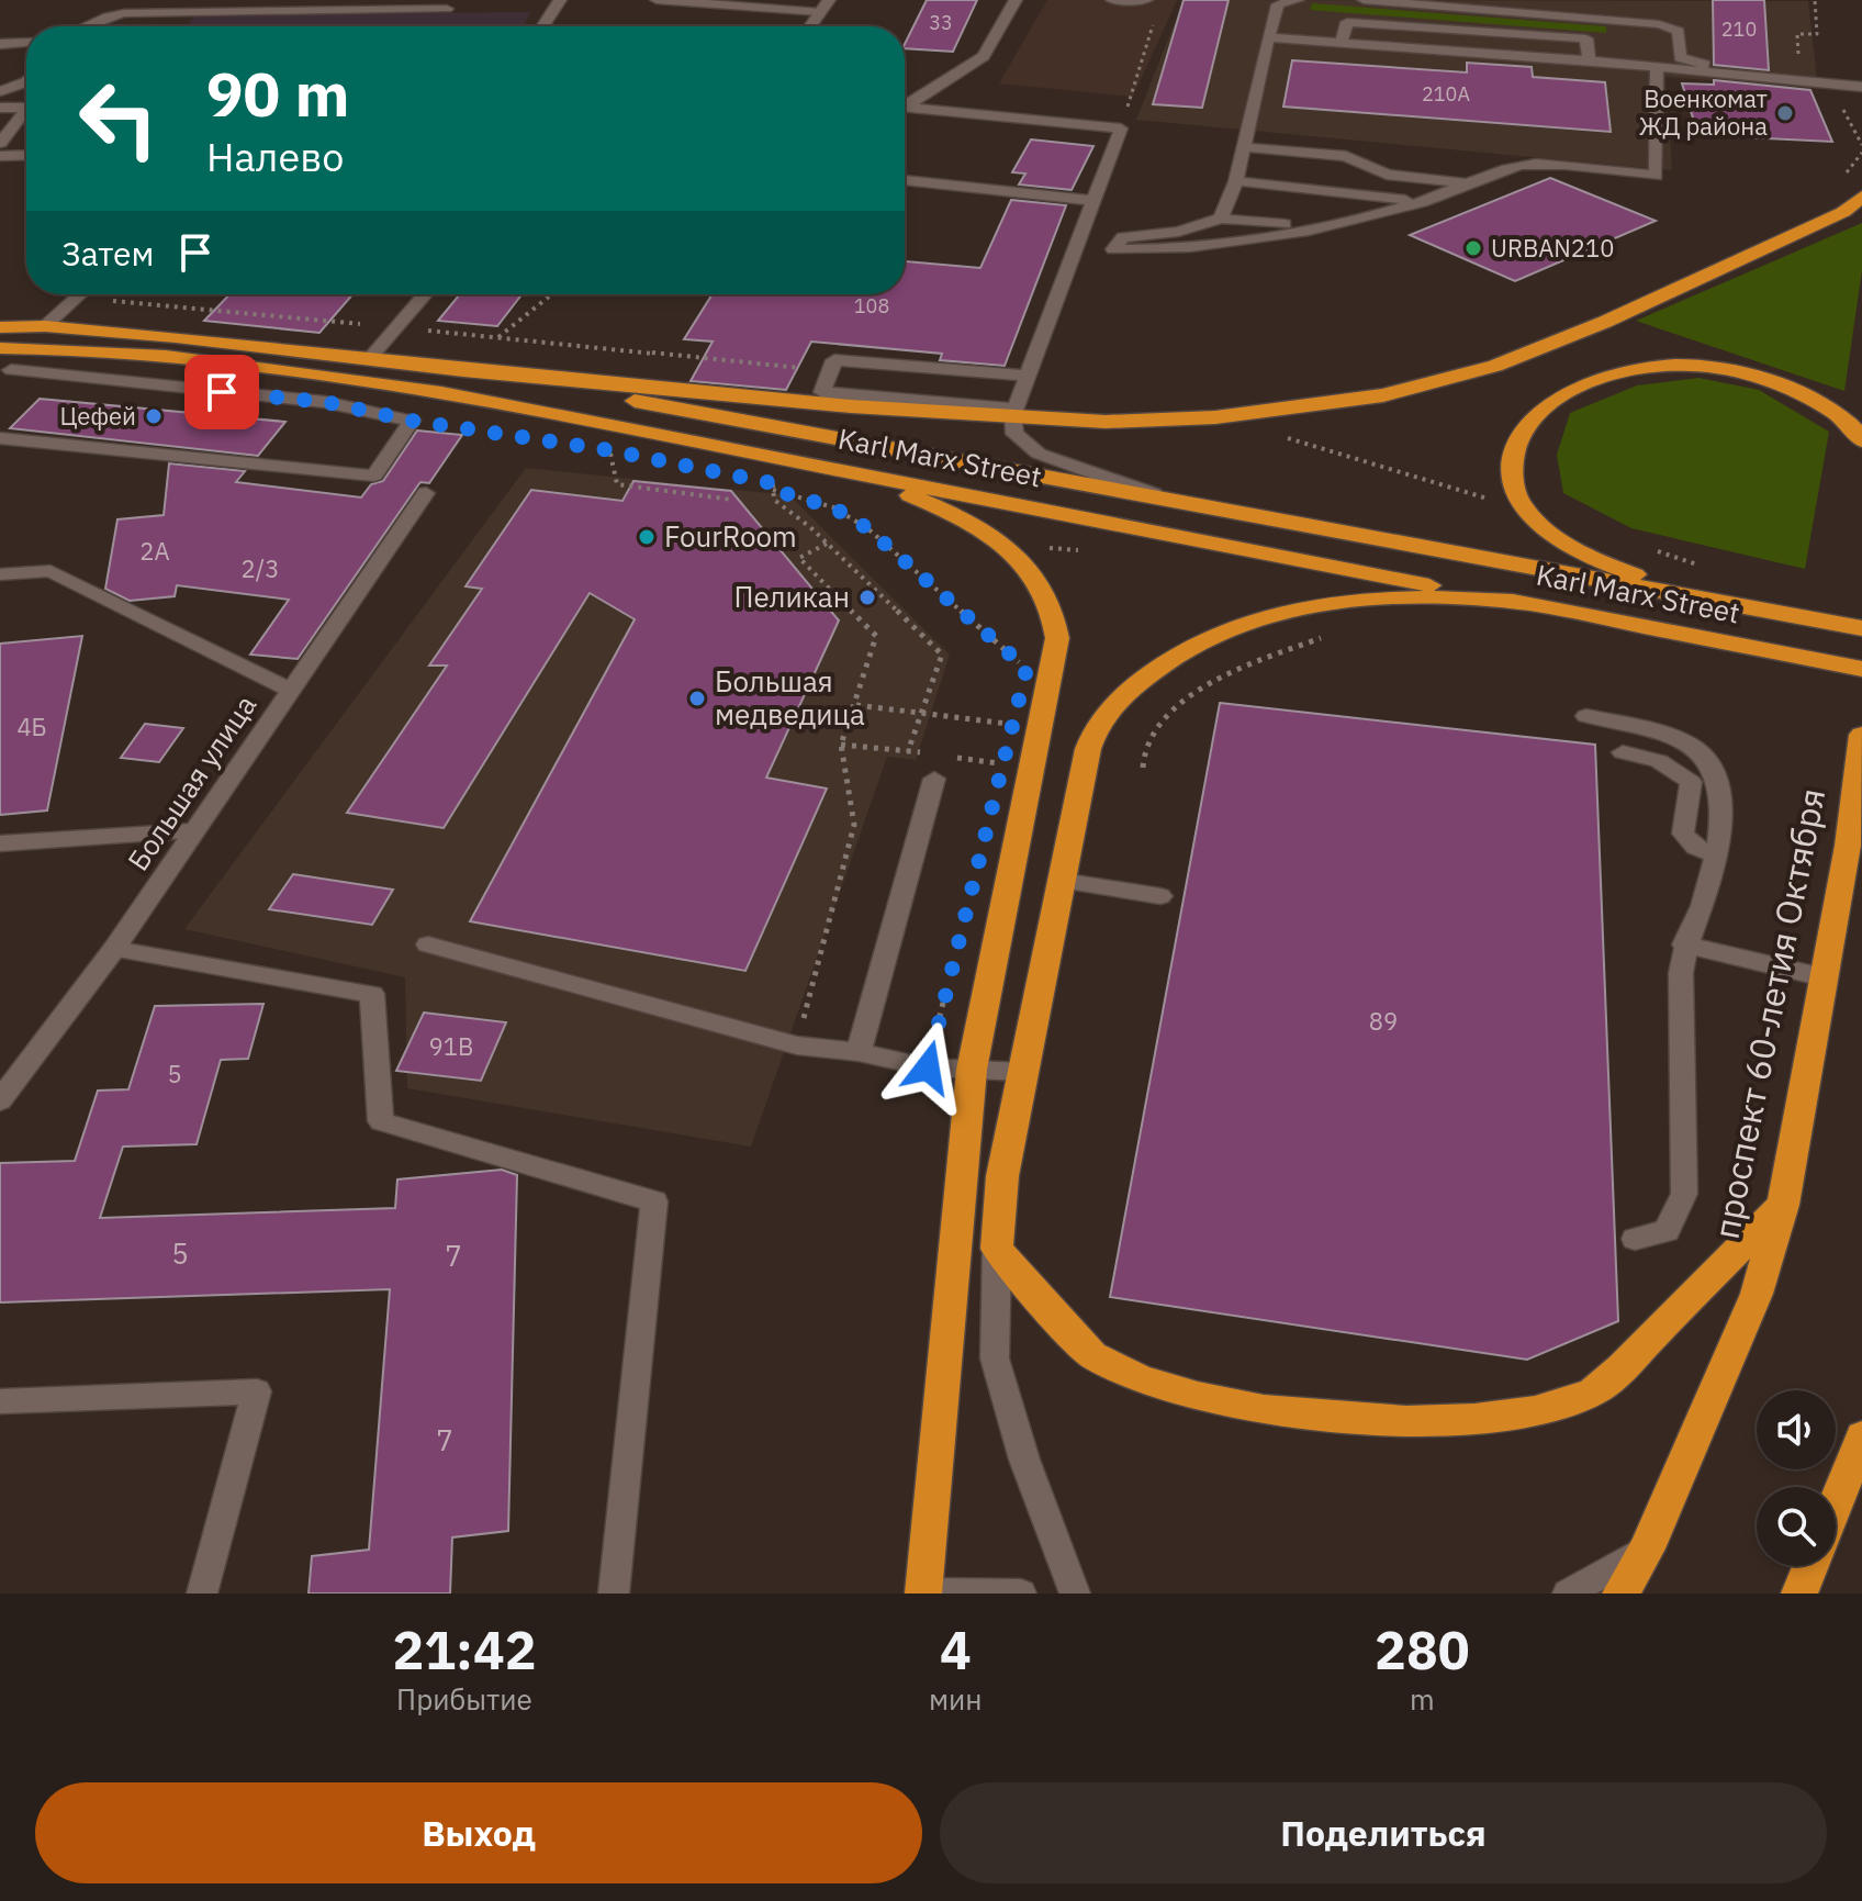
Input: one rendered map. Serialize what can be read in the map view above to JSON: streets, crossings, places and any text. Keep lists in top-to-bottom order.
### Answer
{
  "streets": {
    "highway": ["Karl Marx Street", "проспект 60-летия Октября"],
    "street": ["Большая улица"]
  },
  "places": [
    "Военкомат ЖД района",
    "URBAN210",
    "Цефей",
    "FourRoom",
    "Пеликан",
    "Большая медведица"
  ],
  "house_numbers": [
    "33",
    "210",
    "210А",
    "108",
    "2А",
    "2/3",
    "4Б",
    "89",
    "91В",
    "5",
    "5",
    "7",
    "7"
  ],
  "page": {
    "turn": ["90 m", "Налево"],
    "then": "Затем",
    "eta": [
      "21:42",
      "Прибытие",
      "4",
      "мин",
      "280",
      "m"
    ],
    "buttons": ["Выход", "Поделиться"]
  }
}
